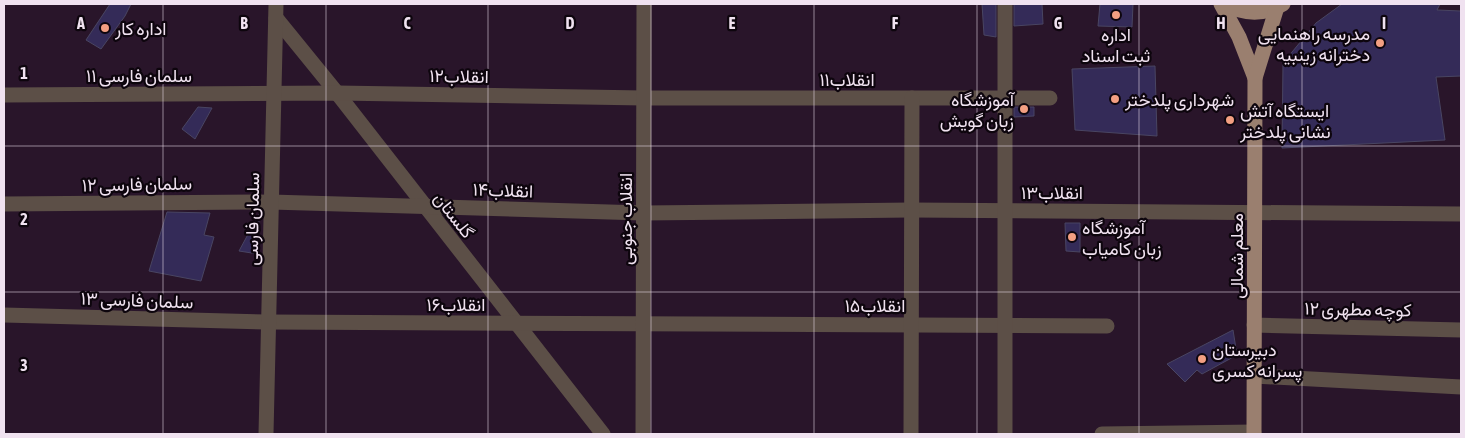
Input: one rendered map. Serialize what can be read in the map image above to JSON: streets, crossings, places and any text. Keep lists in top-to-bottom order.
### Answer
{
  "streets": {
    "main road": ["معلم شمالی"],
    "street": [
      "سلمان فارسی ۱۱",
      "انقلاب۱۲",
      "انقلاب۱۱",
      "سلمان فارسی ۱۲",
      "انقلاب۱۴",
      "انقلاب۱۳",
      "گلستان",
      "سلمان فارسی",
      "انقلاب جنوبی",
      "سلمان فارسی ۱۳",
      "انقلاب۱۶",
      "انقلاب۱۵",
      "کوچه مطهری ۱۲"
    ]
  },
  "crossings": [
    ["سلمان فارسی ۱۱", "انقلاب۱۲"],
    ["سلمان فارسی ۱۱", "سلمان فارسی"],
    ["انقلاب۱۲", "انقلاب۱۱"],
    ["انقلاب۱۲", "گلستان"],
    ["انقلاب۱۲", "سلمان فارسی"],
    ["انقلاب۱۲", "انقلاب جنوبی"],
    ["انقلاب۱۱", "انقلاب جنوبی"],
    ["سلمان فارسی ۱۲", "انقلاب۱۴"],
    ["سلمان فارسی ۱۲", "سلمان فارسی"],
    ["انقلاب۱۴", "انقلاب۱۳"],
    ["انقلاب۱۴", "گلستان"],
    ["انقلاب۱۴", "سلمان فارسی"],
    ["انقلاب۱۴", "انقلاب جنوبی"],
    ["انقلاب۱۳", "انقلاب جنوبی"],
    ["انقلاب۱۳", "معلم شمالی"],
    ["گلستان", "سلمان فارسی"],
    ["گلستان", "انقلاب۱۶"],
    ["سلمان فارسی", "سلمان فارسی ۱۳"],
    ["سلمان فارسی", "انقلاب۱۶"],
    ["انقلاب جنوبی", "انقلاب۱۶"],
    ["انقلاب جنوبی", "انقلاب۱۵"],
    ["معلم شمالی", "کوچه مطهری ۱۲"],
    ["سلمان فارسی ۱۳", "انقلاب۱۶"],
    ["انقلاب۱۶", "انقلاب۱۵"]
  ],
  "places": [
    "اداره ثبت اسناد",
    "اداره کار",
    "مدرسه راهنمایی دخترانه زینبیه",
    "شهرداری پلدختر",
    "آموزشگاه زبان گویش",
    "ایستگاه آتش نشانی پلدختر",
    "آموزشگاه زبان کامیاب",
    "دبیرستان پسرانه کسری"
  ],
  "grid": {
    "columns": [
      "A",
      "B",
      "C",
      "D",
      "E",
      "F",
      "G",
      "H",
      "I"
    ],
    "rows": ["1", "2", "3"]
  }
}
